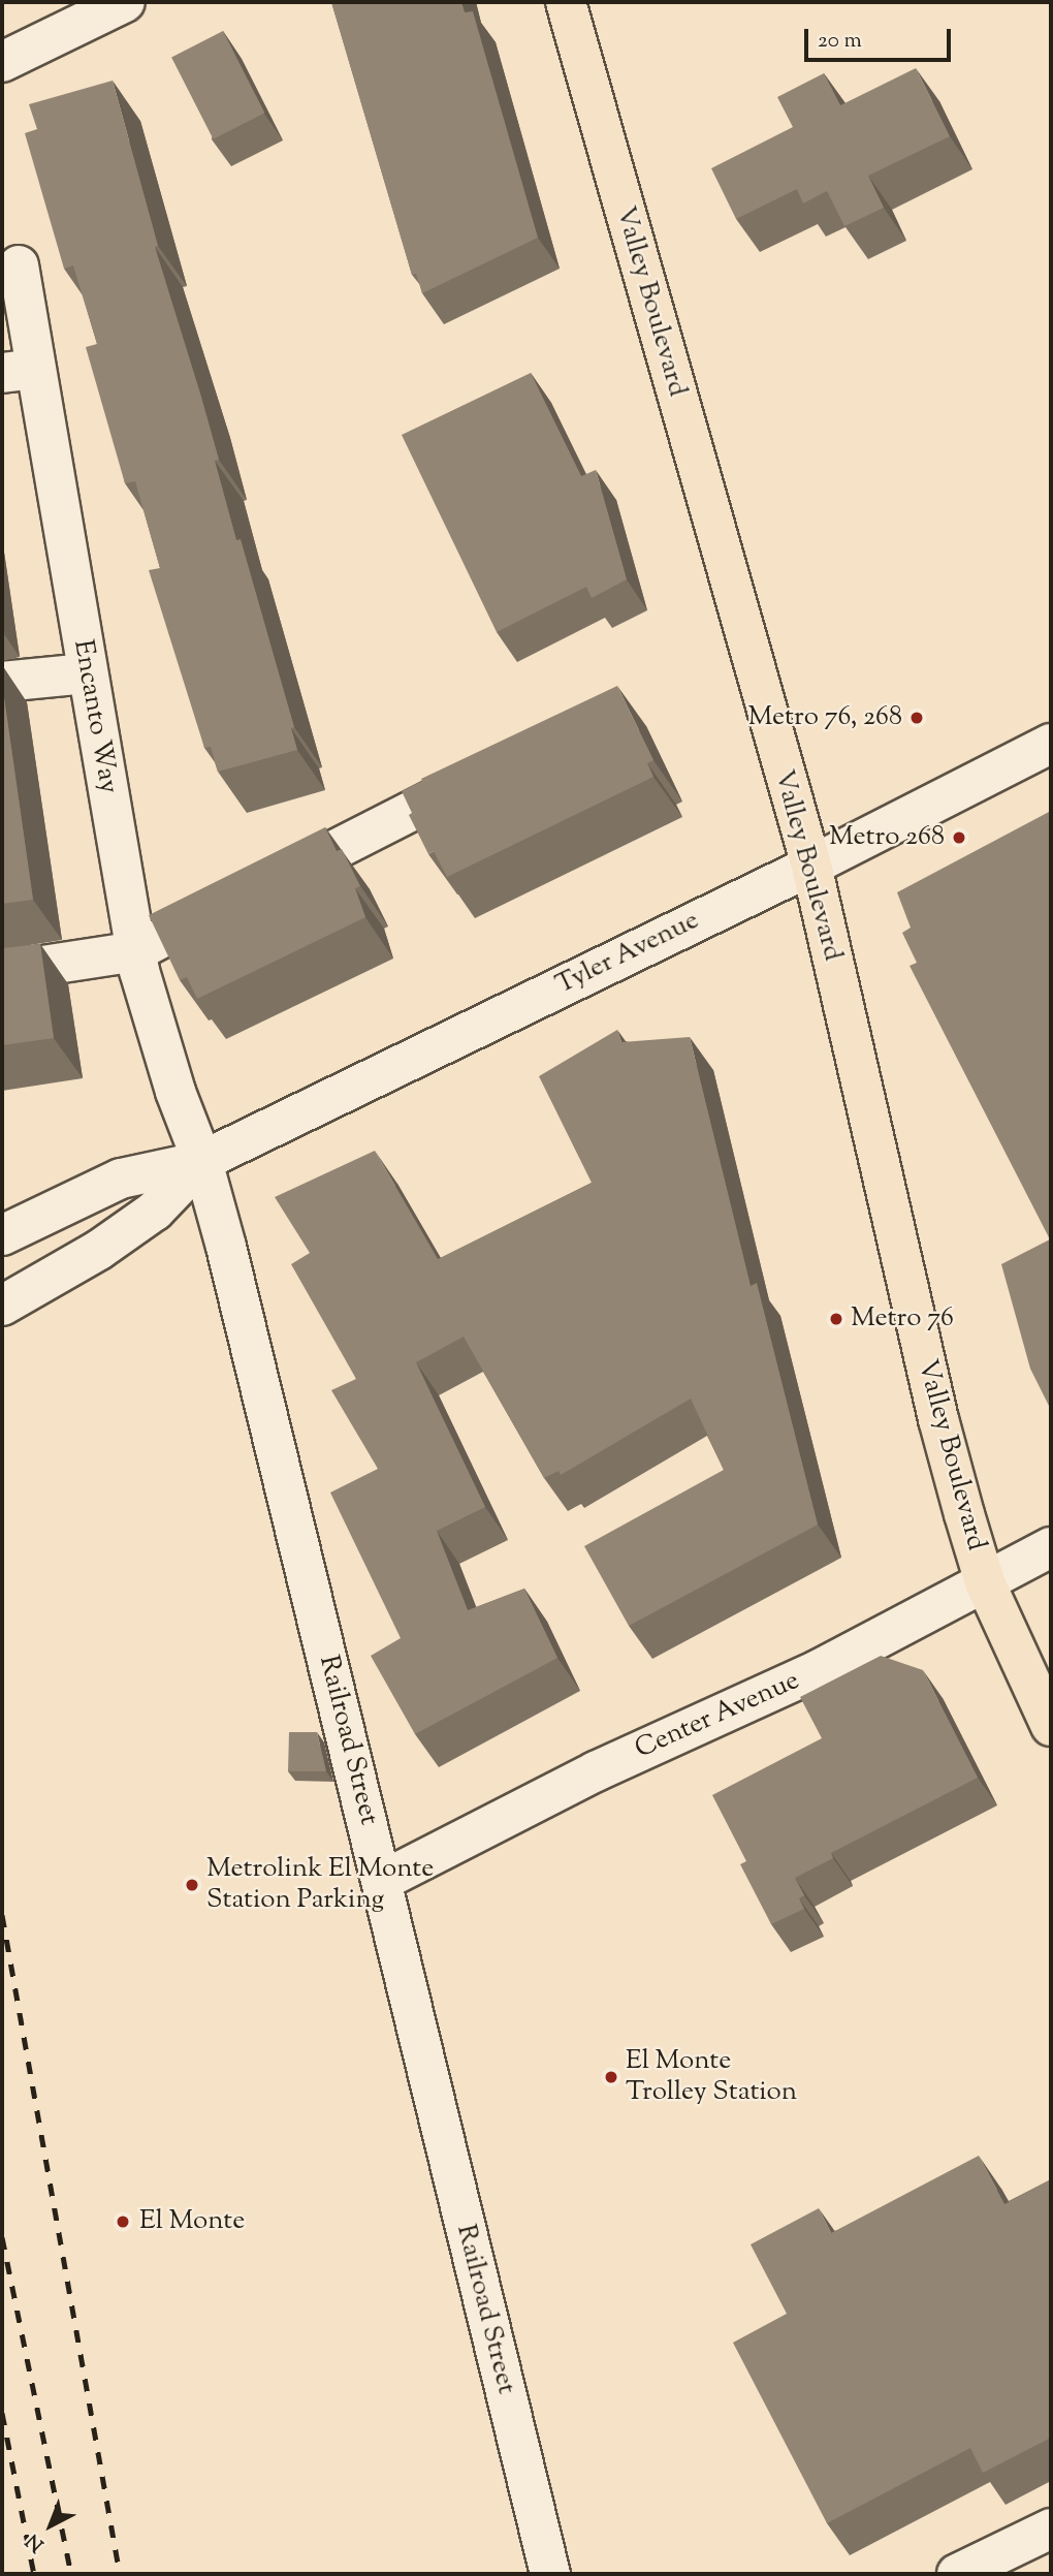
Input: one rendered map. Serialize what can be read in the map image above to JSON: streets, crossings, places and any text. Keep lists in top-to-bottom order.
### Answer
{
  "streets": {
    "main road": ["Valley Boulevard"],
    "street": [
      "Encanto Way",
      "Tyler Avenue",
      "Center Avenue",
      "Railroad Street"
    ]
  },
  "crossings": [
    ["Valley Boulevard", "Tyler Avenue"],
    ["Valley Boulevard", "Center Avenue"],
    ["Encanto Way", "Tyler Avenue"],
    ["Encanto Way", "Railroad Street"],
    ["Tyler Avenue", "Railroad Street"],
    ["Center Avenue", "Railroad Street"]
  ],
  "places": [
    "Metro 76, 268",
    "Metro 268",
    "Metro 76",
    "Metrolink El Monte Station Parking",
    "El Monte Trolley Station",
    "El Monte"
  ],
  "scale_bar": "20 m",
  "north": "bottom left"
}
